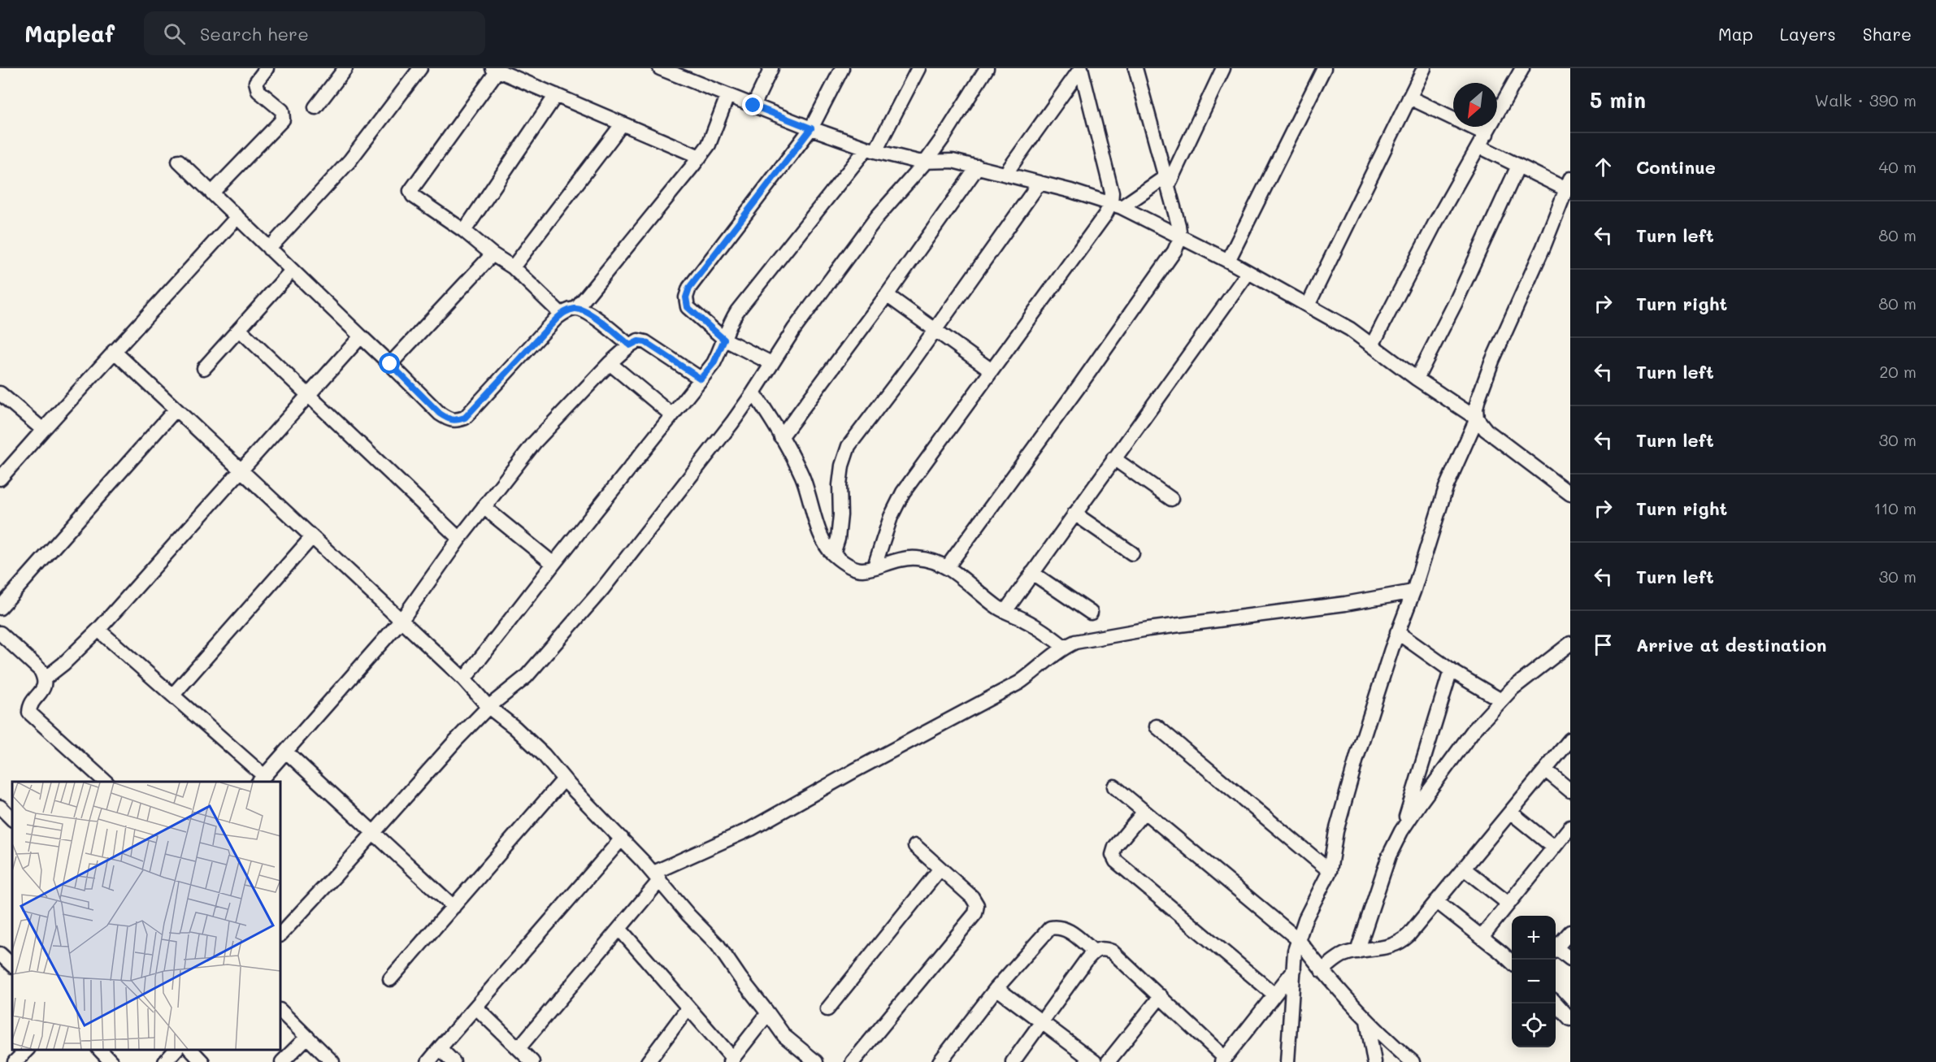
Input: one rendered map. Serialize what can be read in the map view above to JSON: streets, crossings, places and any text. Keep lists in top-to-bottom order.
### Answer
{
  "north": "bottom left",
  "page": {
    "header": "Mapleaf",
    "search": "Search here",
    "nav": ["Map", "Layers", "Share"],
    "heading": ["5 min", "Walk · 390 m"],
    "list": [
      ["Continue", "40 m"],
      ["Turn left", "80 m"],
      ["Turn right", "80 m"],
      ["Turn left", "20 m"],
      ["Turn left", "30 m"],
      ["Turn right", "110 m"],
      ["Turn left", "30 m"],
      "Arrive at destination"
    ],
    "map_buttons": ["+", "−"]
  }
}
